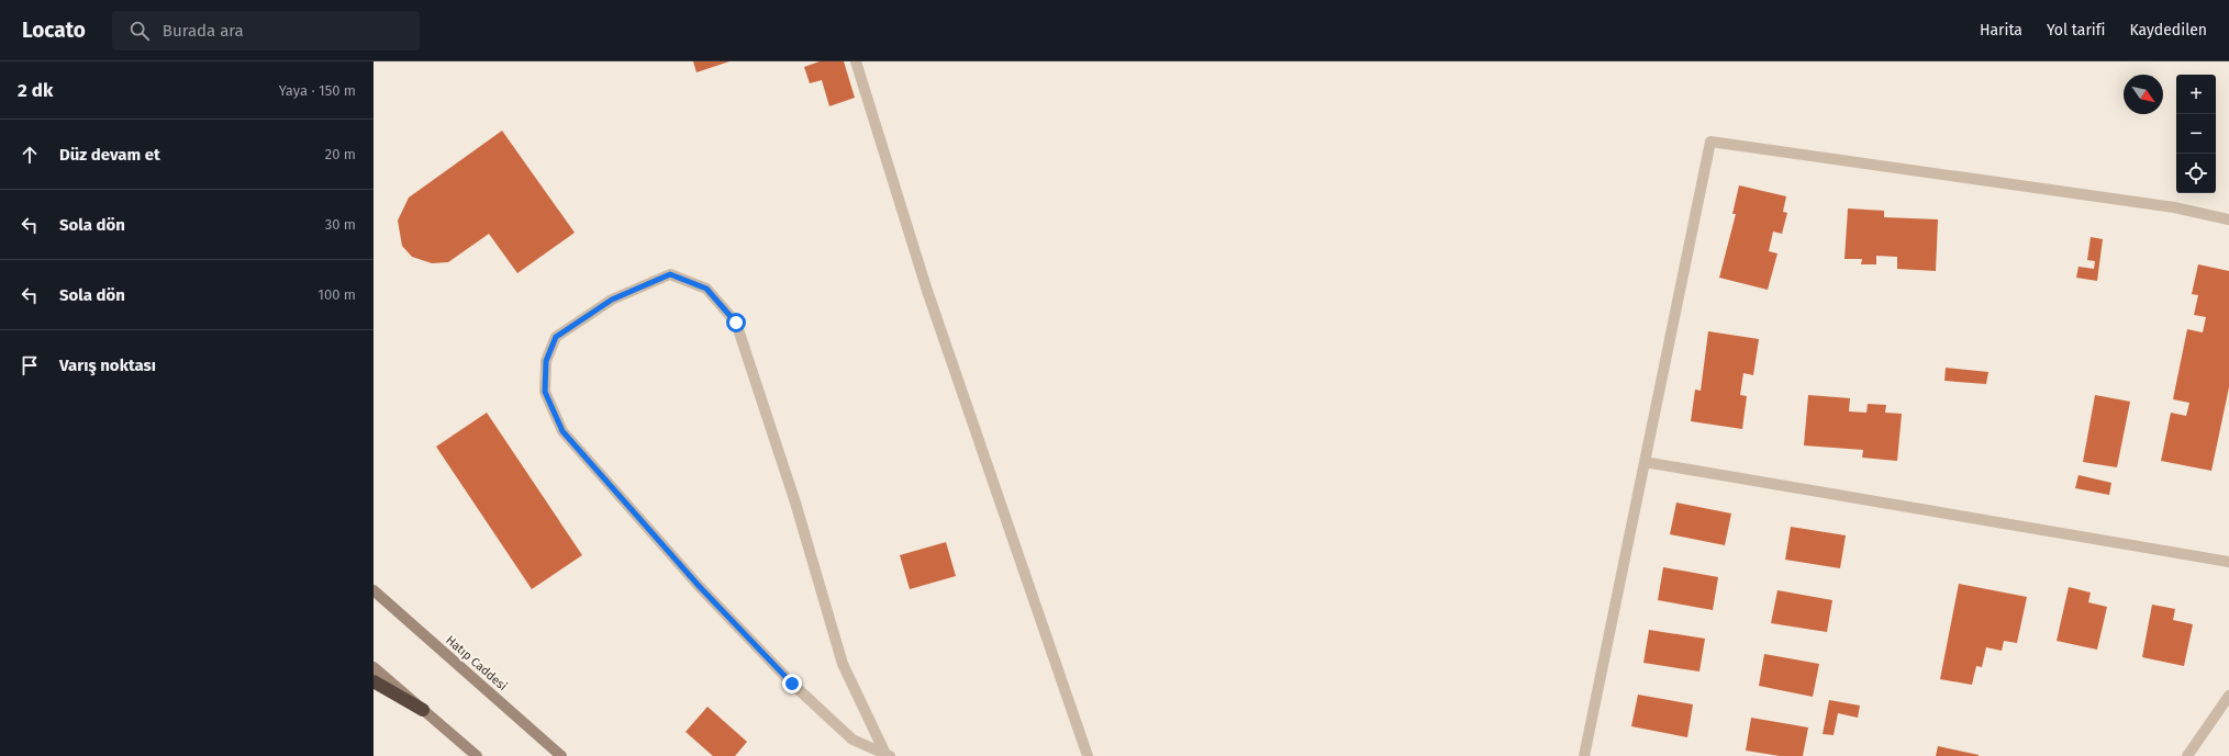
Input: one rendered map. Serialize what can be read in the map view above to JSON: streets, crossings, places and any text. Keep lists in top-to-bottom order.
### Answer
{
  "streets": {
    "main road": ["Hatıp Caddesi"]
  },
  "north": "bottom right",
  "page": {
    "header": "Locato",
    "search": "Burada ara",
    "nav": ["Harita", "Yol tarifi", "Kaydedilen"],
    "heading": ["2 dk", "Yaya · 150 m"],
    "map_buttons": ["+", "−"],
    "list": [
      ["Düz devam et", "20 m"],
      ["Sola dön", "30 m"],
      ["Sola dön", "100 m"],
      "Varış noktası"
    ]
  }
}
